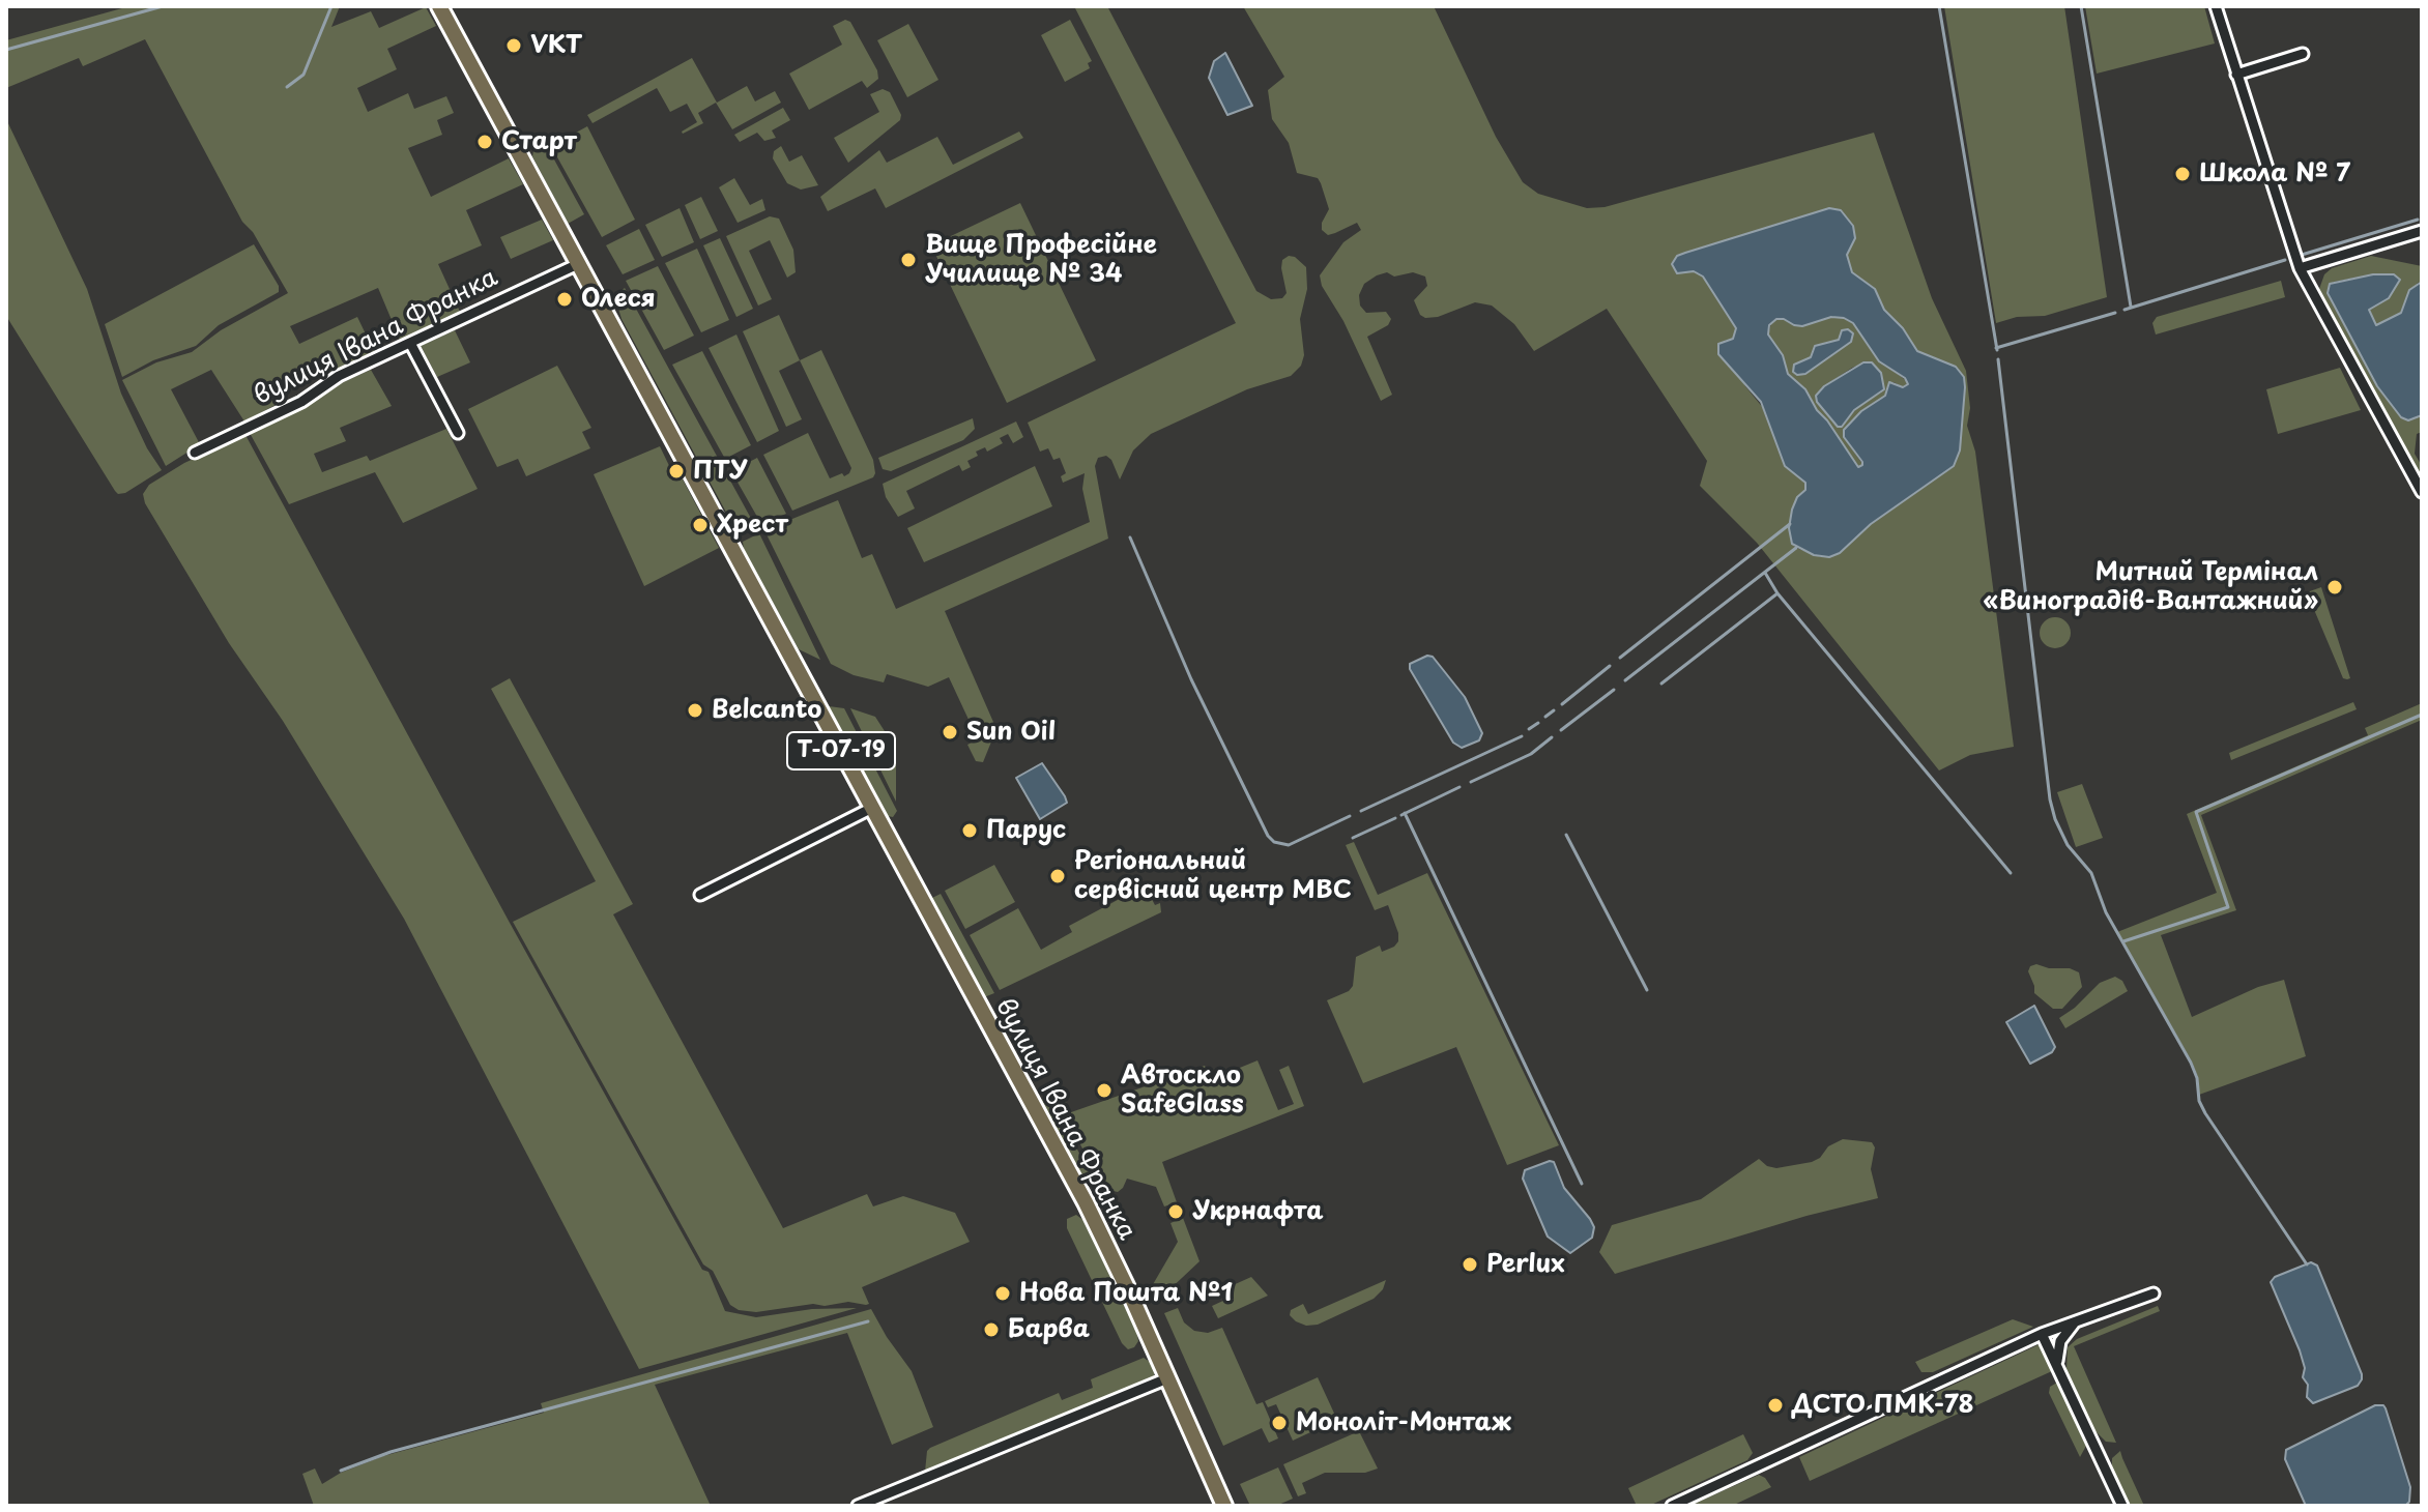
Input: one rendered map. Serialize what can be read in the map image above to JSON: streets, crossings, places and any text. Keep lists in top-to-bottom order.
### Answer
{
  "streets": {
    "main road": ["вулиця Івана Франка", "Т-07-19"]
  },
  "places": [
    "VKT",
    "Старт",
    "Школа № 7",
    "Вище Професійне Училище № 34",
    "Олеся",
    "ПТУ",
    "Хрест",
    "Митний Термінал «Виноградів-Вантажний»",
    "Belcanto",
    "Sun Oil",
    "Парус",
    "Регіональний сервісний центр МВС",
    "Автоскло SafeGlass",
    "Укрнафта",
    "Perlux",
    "Нова Пошта №1",
    "Барва",
    "ДСТО ПМК-78",
    "Моноліт-Монтаж"
  ]
}
